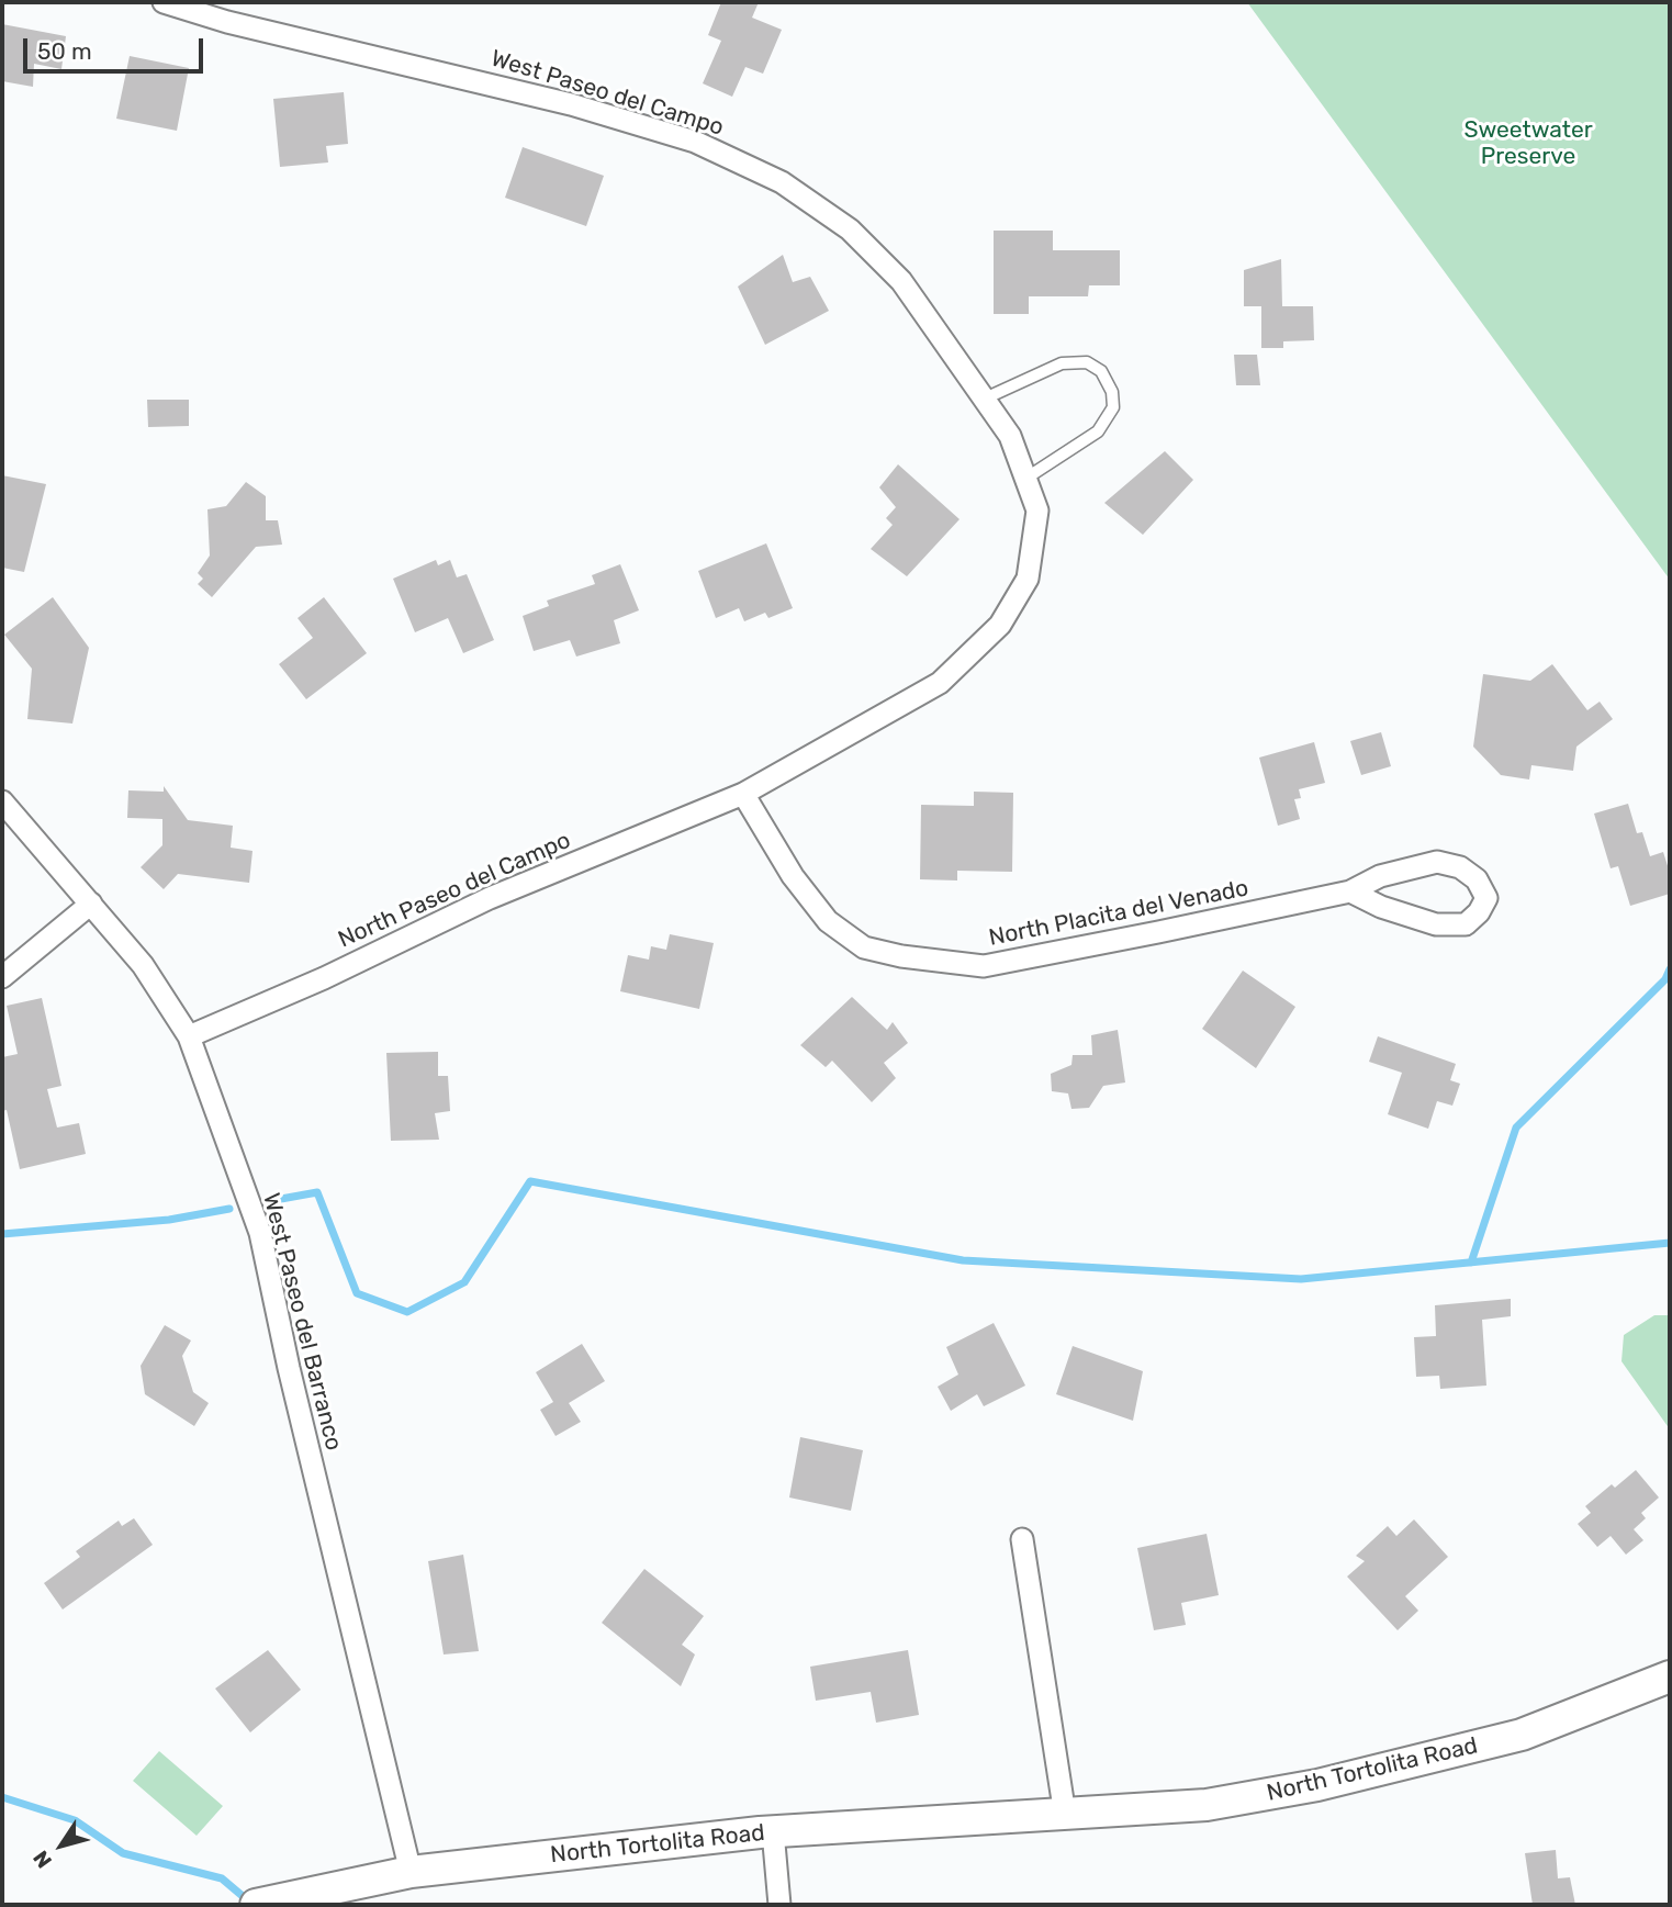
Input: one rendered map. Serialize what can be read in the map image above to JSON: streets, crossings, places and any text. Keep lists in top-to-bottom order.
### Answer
{
  "streets": {
    "street": [
      "West Paseo del Campo",
      "North Paseo del Campo",
      "North Placita del Venado",
      "West Paseo del Barranco",
      "North Tortolita Road"
    ]
  },
  "crossings": [
    ["West Paseo del Campo", "North Paseo del Campo"],
    ["West Paseo del Campo", "North Placita del Venado"],
    ["North Paseo del Campo", "North Placita del Venado"],
    ["North Paseo del Campo", "West Paseo del Barranco"],
    ["West Paseo del Barranco", "North Tortolita Road"]
  ],
  "parks": ["Sweetwater Preserve"],
  "scale_bar": "50 m",
  "north": "bottom left"
}
